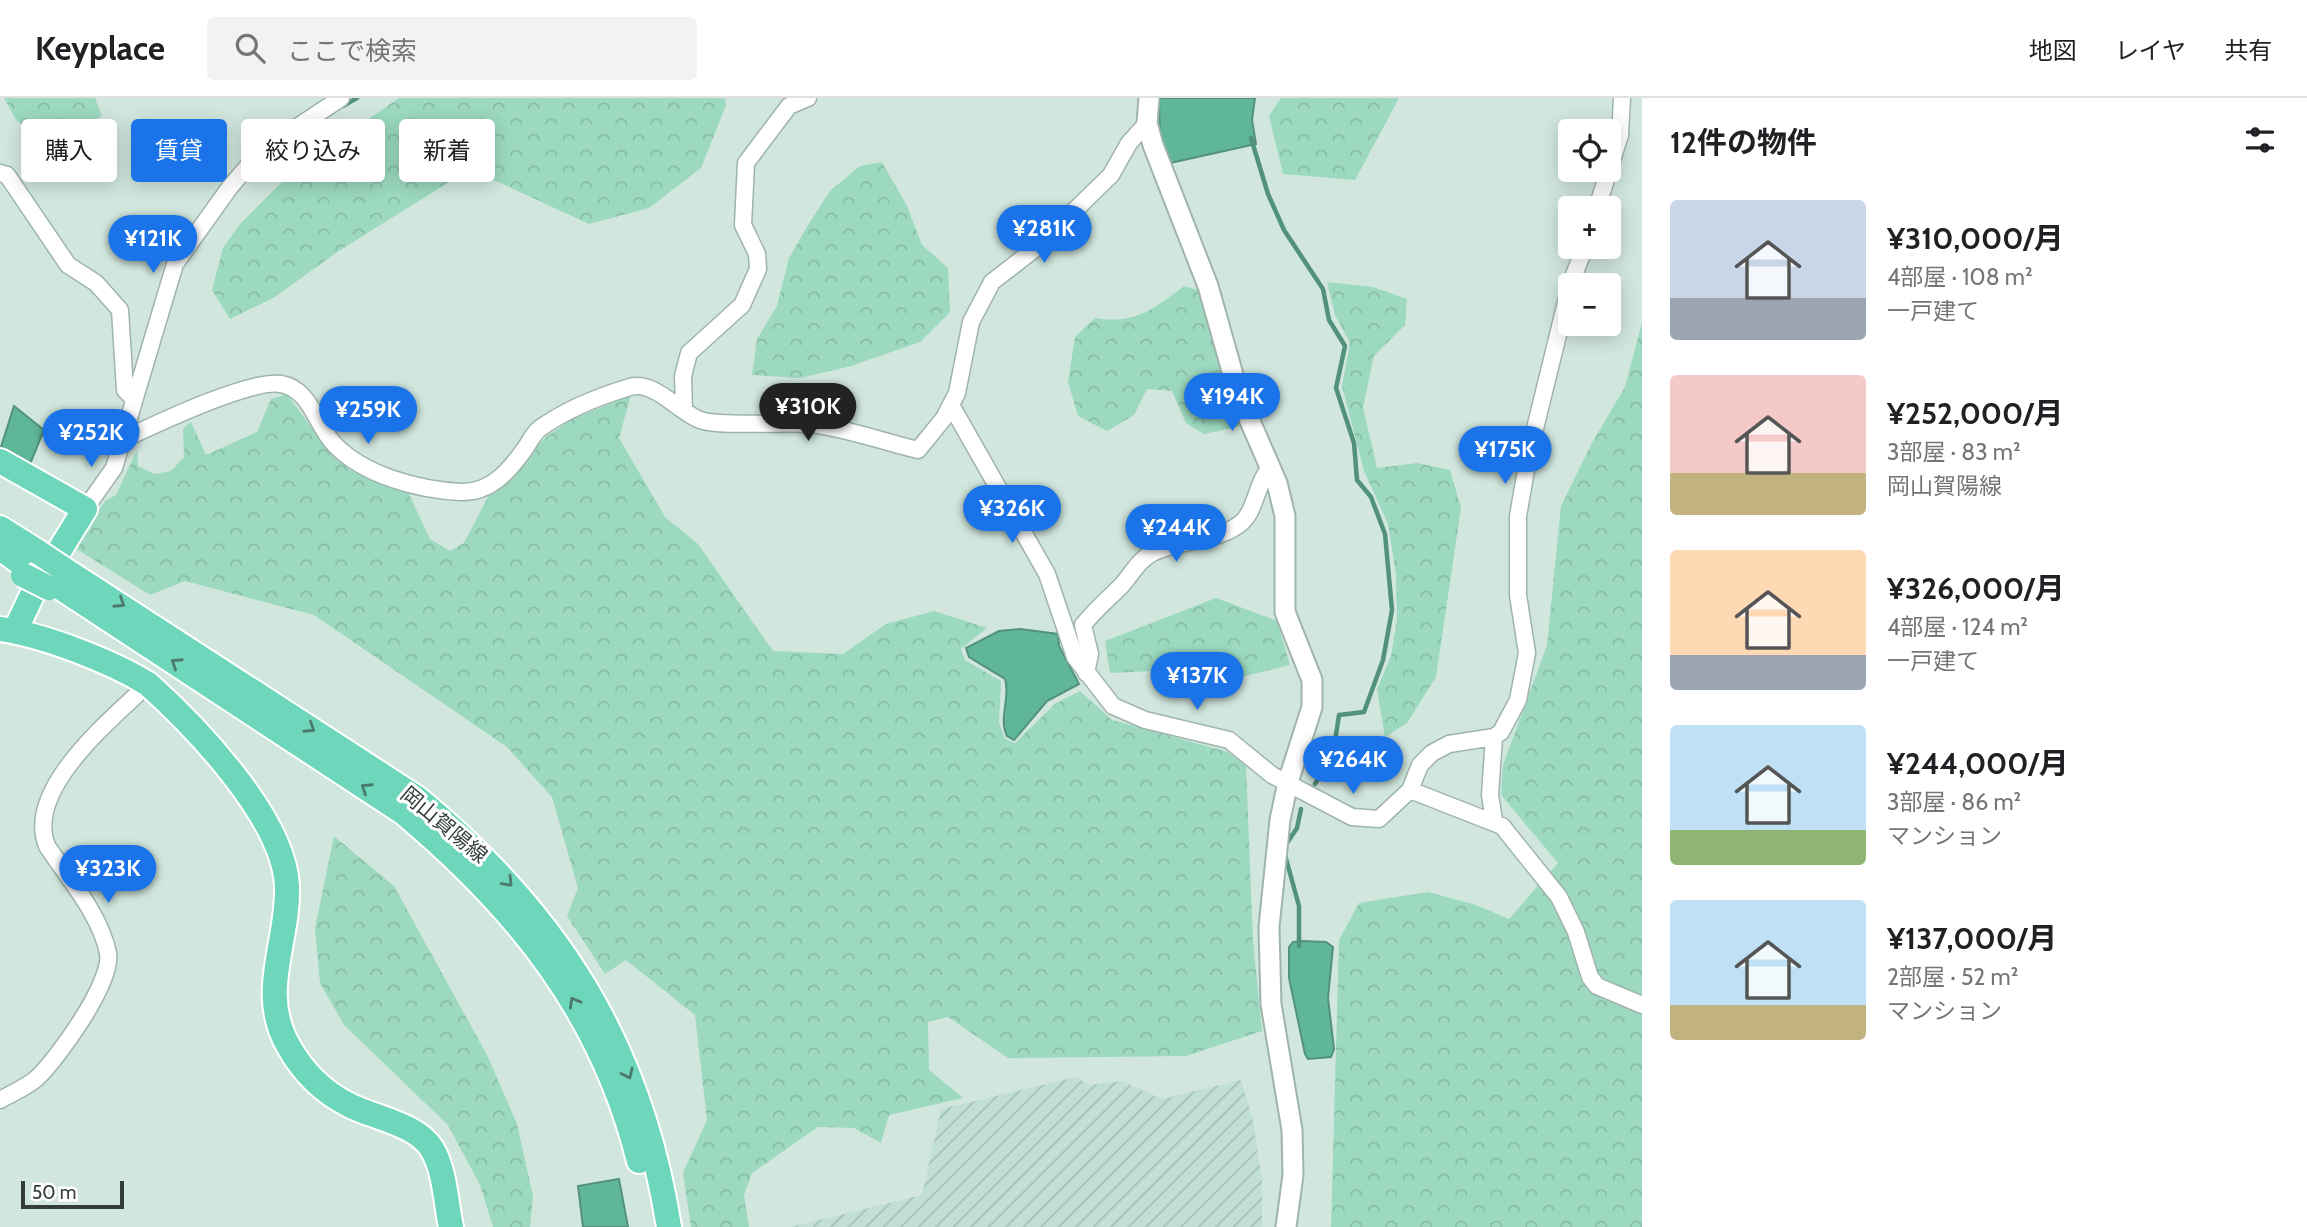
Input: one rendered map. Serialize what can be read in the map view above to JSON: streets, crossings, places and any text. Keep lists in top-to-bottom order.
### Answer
{
  "streets": {
    "main road": ["岡山賀陽線"]
  },
  "scale_bar": "50 m",
  "page": {
    "header": "Keyplace",
    "search": "ここで検索",
    "nav": ["地図", "レイヤ", "共有"],
    "heading": "12件の物件",
    "map_buttons": ["+", "−"],
    "chip": [
      "購入",
      "賃貸",
      "絞り込み",
      "新着"
    ],
    "list": [
      {
        "name": "¥310,000/月",
        "note": "4部屋 · 108 m² · 一戸建て"
      },
      {
        "name": "¥252,000/月",
        "note": "3部屋 · 83 m² · 岡山賀陽線"
      },
      {
        "name": "¥326,000/月",
        "note": "4部屋 · 124 m² · 一戸建て"
      },
      {
        "name": "¥244,000/月",
        "note": "3部屋 · 86 m² · マンション"
      },
      {
        "name": "¥137,000/月",
        "note": "2部屋 · 52 m² · マンション"
      }
    ],
    "price": [
      "¥281K",
      "¥121K",
      "¥194K",
      "¥310K",
      "¥259K",
      "¥252K",
      "¥175K",
      "¥326K",
      "¥244K",
      "¥137K",
      "¥264K",
      "¥323K"
    ],
    "scale": "50 m"
  }
}
